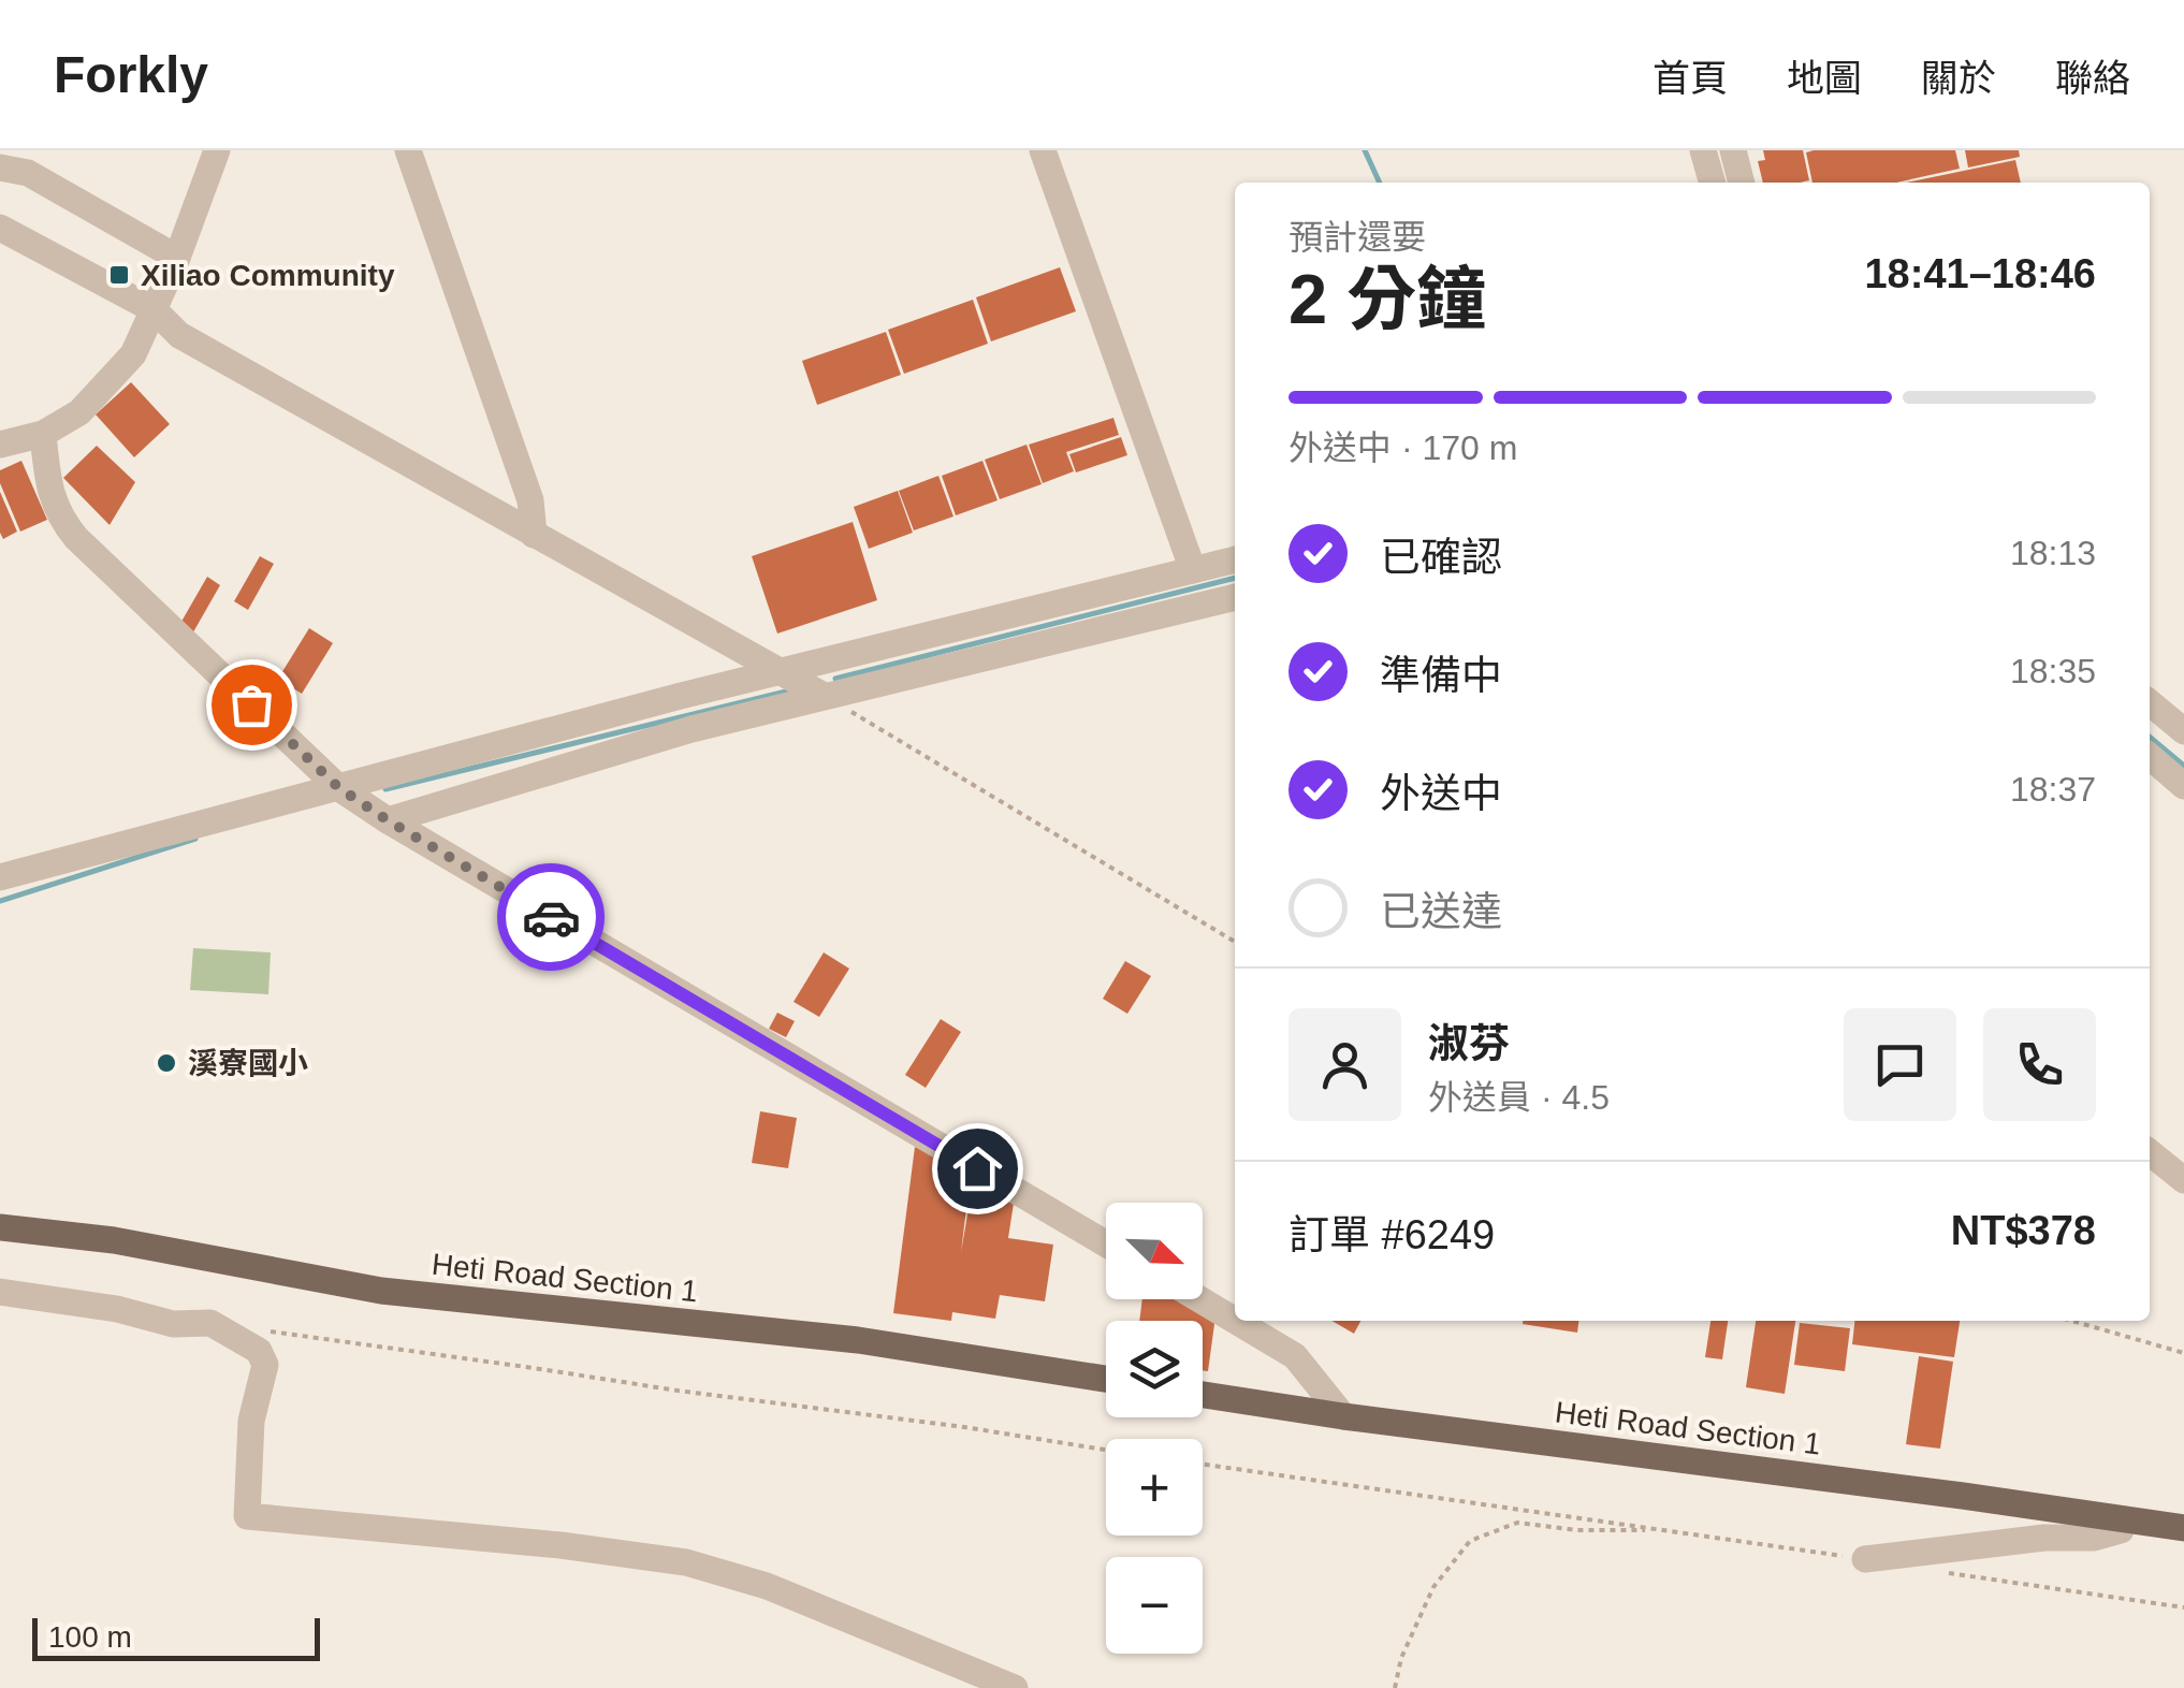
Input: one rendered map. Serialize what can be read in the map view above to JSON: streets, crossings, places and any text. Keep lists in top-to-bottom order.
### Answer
{
  "streets": {
    "main road": ["Heti Road Section 1"]
  },
  "places": {
    "transit": ["Xiliao Community"],
    "other": ["溪寮國小"]
  },
  "scale_bar": "100 m",
  "north": "bottom right",
  "page": {
    "header": "Forkly",
    "nav": [
      "首頁",
      "地圖",
      "關於",
      "聯絡"
    ],
    "heading": ["2 分鐘", "預計還要", "18:41–18:46"],
    "panel": [
      "淑芬",
      "外送員 · 4.5",
      "訂單 #6249",
      "NT$378"
    ],
    "bar": "外送中 · 170 m",
    "list": [
      ["已確認", "18:13"],
      ["準備中", "18:35"],
      ["外送中", "18:37"],
      "已送達"
    ],
    "map_buttons": ["+", "−"],
    "scale": "100 m"
  }
}
